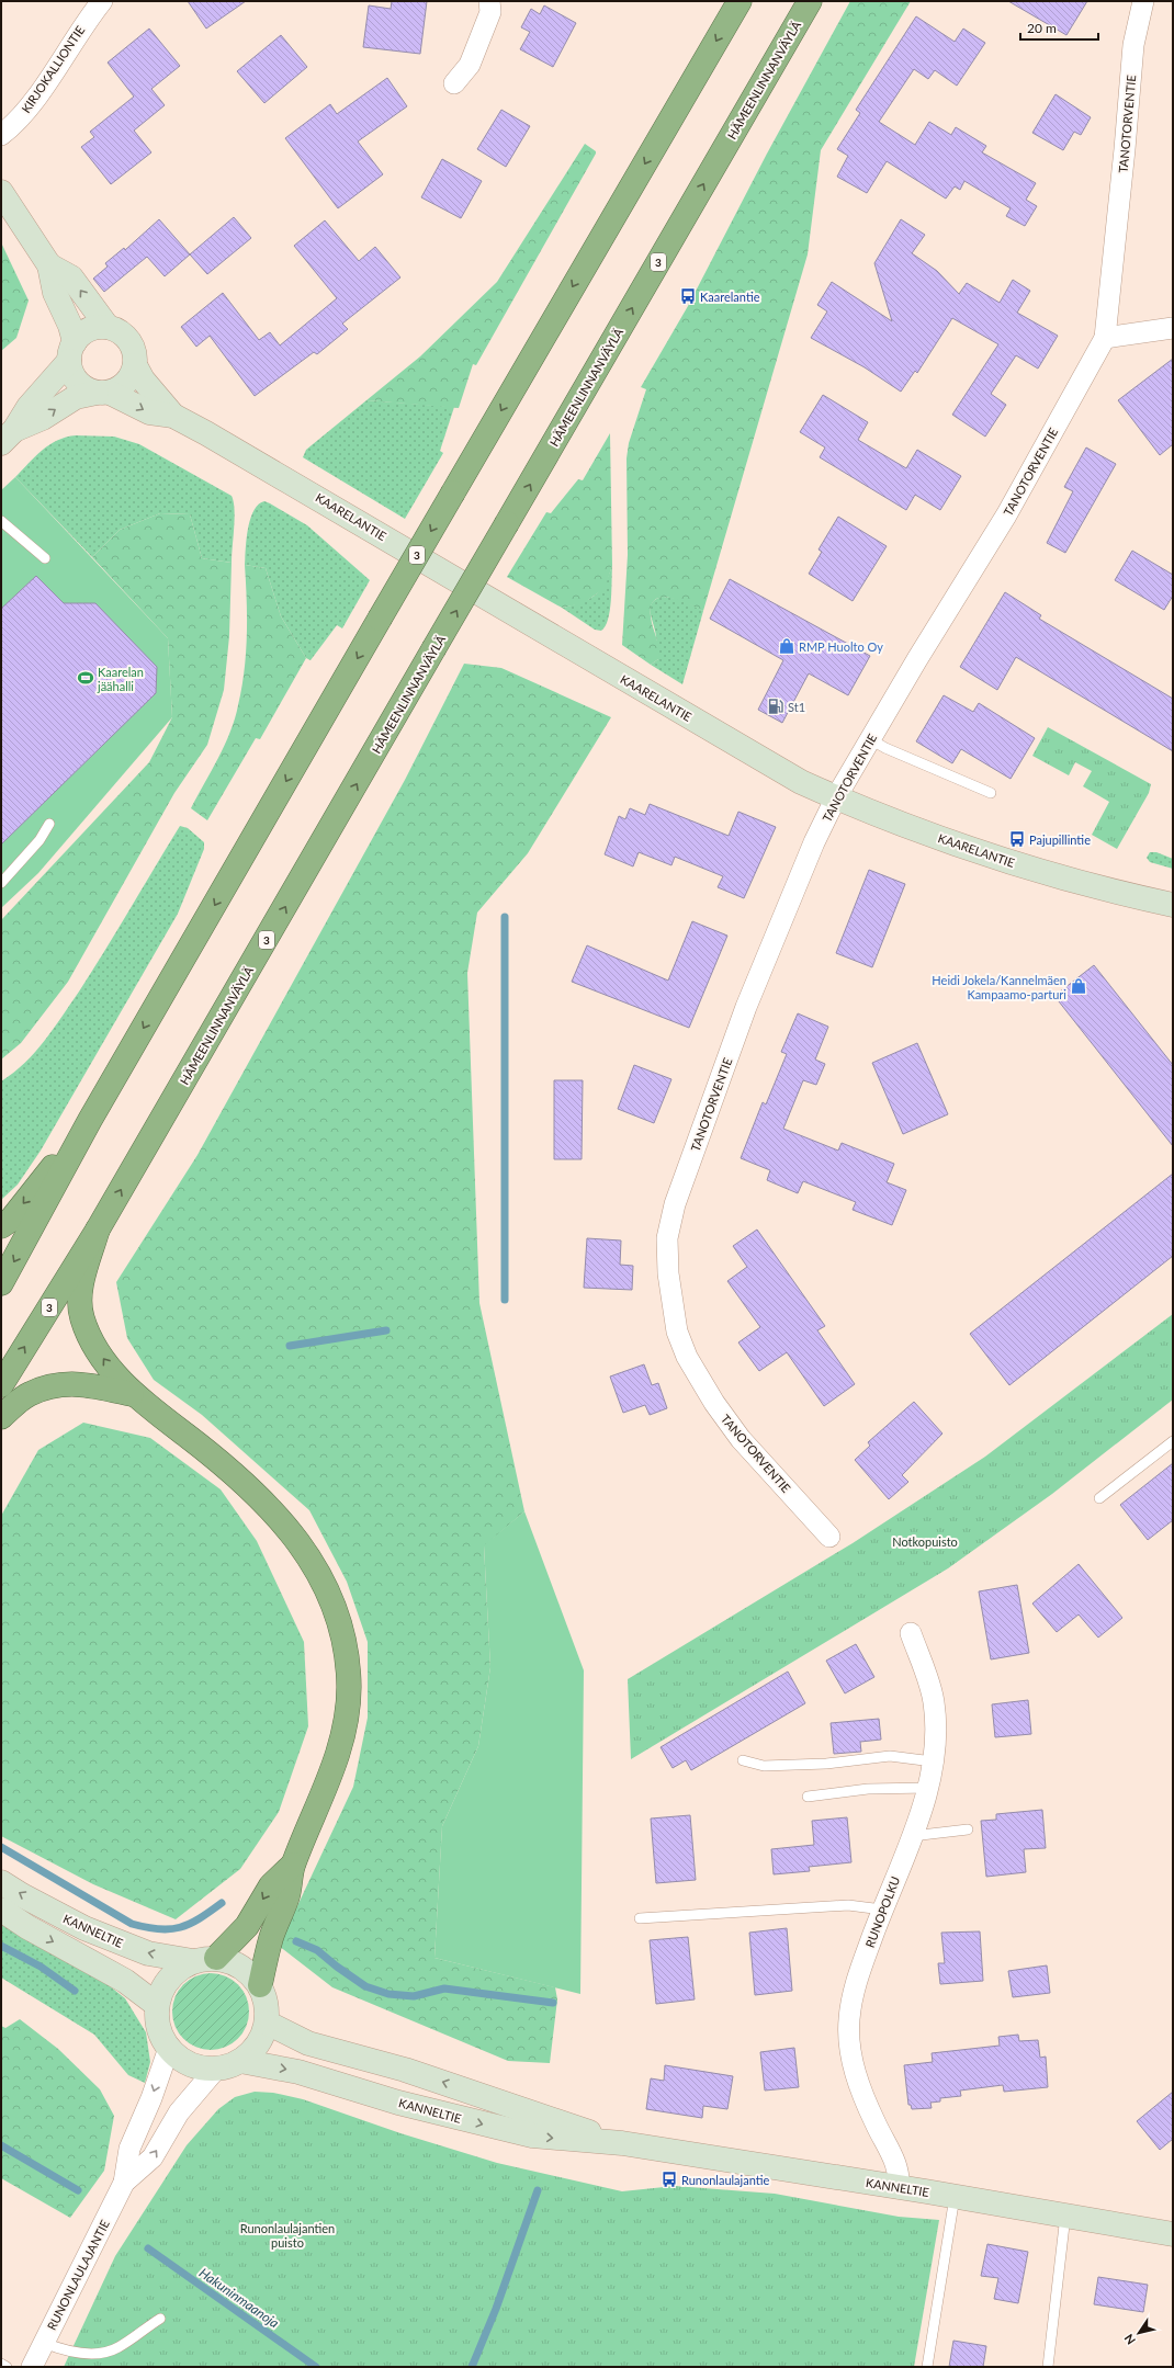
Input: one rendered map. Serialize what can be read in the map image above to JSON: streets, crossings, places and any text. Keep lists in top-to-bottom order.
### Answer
{
  "streets": {
    "highway": ["HÄMEENLINNANVÄYLÄ", "3"],
    "main road": ["KAARELANTIE", "KANNELTIE"],
    "street": [
      "KIRJOKALLIONTIE",
      "TANOTORVENTIE",
      "RUNOPOLKU",
      "RUNONLAULAJANTIE"
    ]
  },
  "crossings": [
    ["TANOTORVENTIE", "KAARELANTIE"],
    ["RUNOPOLKU", "KANNELTIE"],
    ["KANNELTIE", "RUNONLAULAJANTIE"]
  ],
  "water": ["Hakuninmaanoja"],
  "parks": ["Notkopuisto", "Runonlaulajantien puisto"],
  "places": {
    "bus stop": ["Kaarelantie", "Pajupillintie", "Runonlaulajantie"],
    "shop": ["RMP Huolto Oy", "Heidi Jokela/Kannelmäen Kampaamo-parturi"],
    "sports": ["Kaarelan jäähalli"],
    "fuel station": ["St1"]
  },
  "scale_bar": "20 m",
  "north": "bottom left"
}
